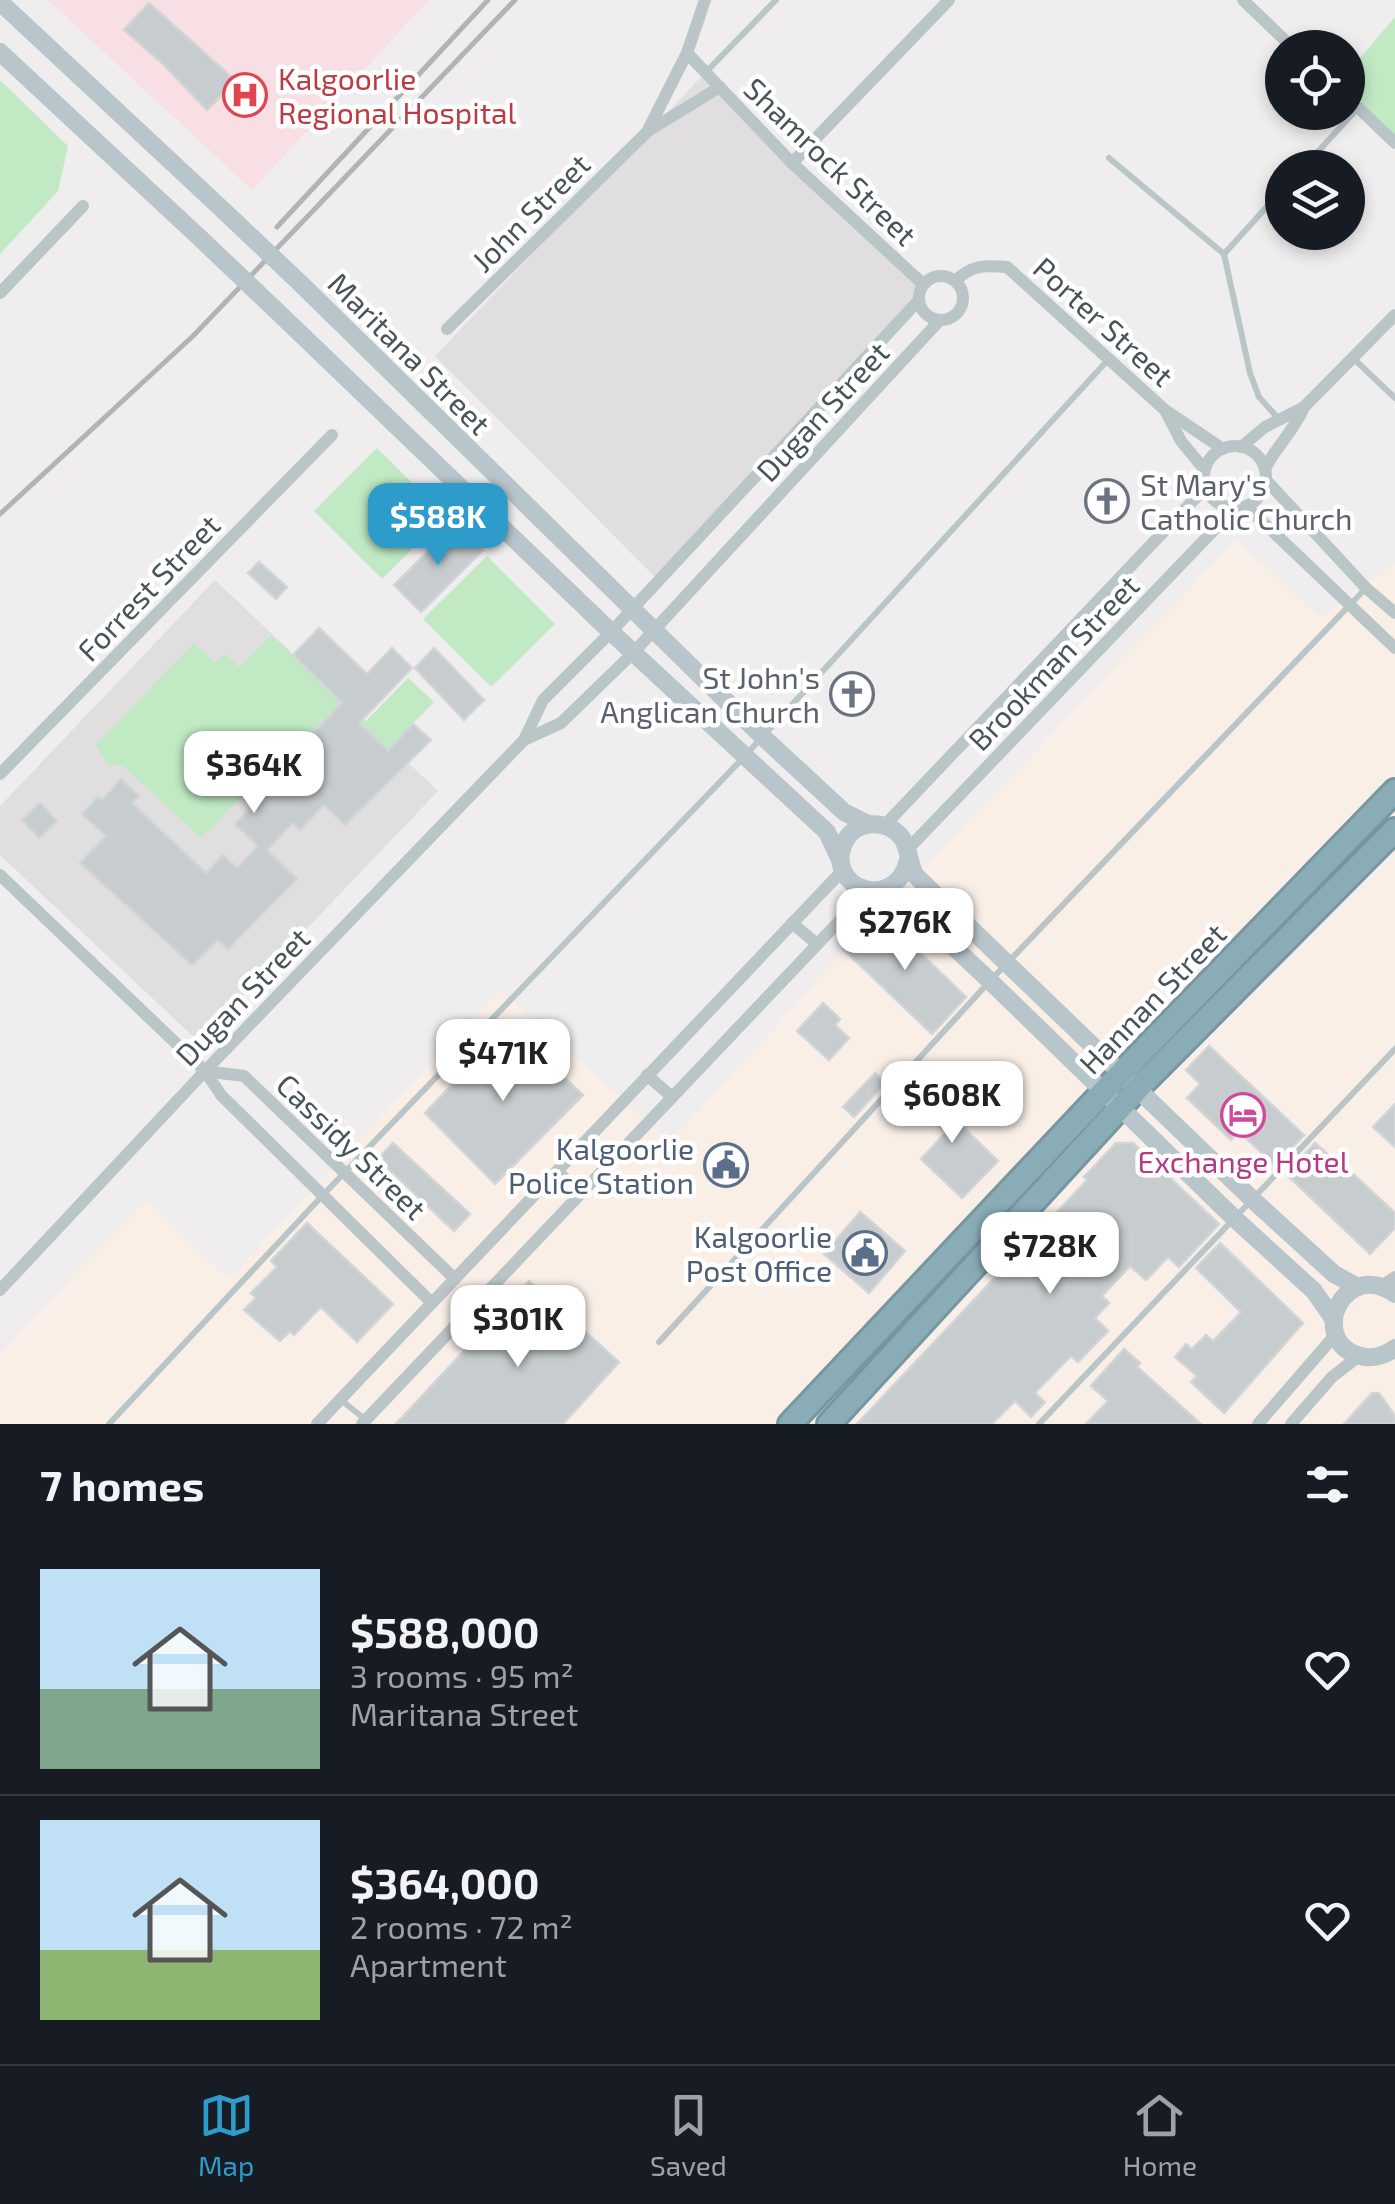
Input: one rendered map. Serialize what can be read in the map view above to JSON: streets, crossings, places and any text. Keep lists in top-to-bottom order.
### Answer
{
  "streets": {
    "highway": ["Hannan Street"],
    "main road": ["Maritana Street"],
    "street": [
      "Shamrock Street",
      "John Street",
      "Porter Street",
      "Dugan Street",
      "Forrest Street",
      "Brookman Street",
      "Cassidy Street"
    ]
  },
  "crossings": [
    ["Shamrock Street", "John Street"],
    ["Shamrock Street", "Porter Street"],
    ["Shamrock Street", "Dugan Street"],
    ["Porter Street", "Dugan Street"],
    ["Porter Street", "Brookman Street"],
    ["Maritana Street", "Dugan Street"],
    ["Maritana Street", "Brookman Street"],
    ["Dugan Street", "Cassidy Street"]
  ],
  "places": {
    "hospital": ["Kalgoorlie Regional Hospital"],
    "church": ["St Mary's Catholic Church", "St John's Anglican Church"],
    "hotel": ["Exchange Hotel"],
    "public building": ["Kalgoorlie Police Station", "Kalgoorlie Post Office"]
  },
  "page": {
    "price": [
      "$588K",
      "$364K",
      "$276K",
      "$471K",
      "$608K",
      "$728K",
      "$301K"
    ],
    "heading": "7 homes",
    "list": [
      {
        "name": "$588,000",
        "note": "3 rooms · 95 m² · Maritana Street"
      },
      {
        "name": "$364,000",
        "note": "2 rooms · 72 m² · Apartment"
      }
    ],
    "tabs": ["Map", "Saved", "Home"]
  }
}
